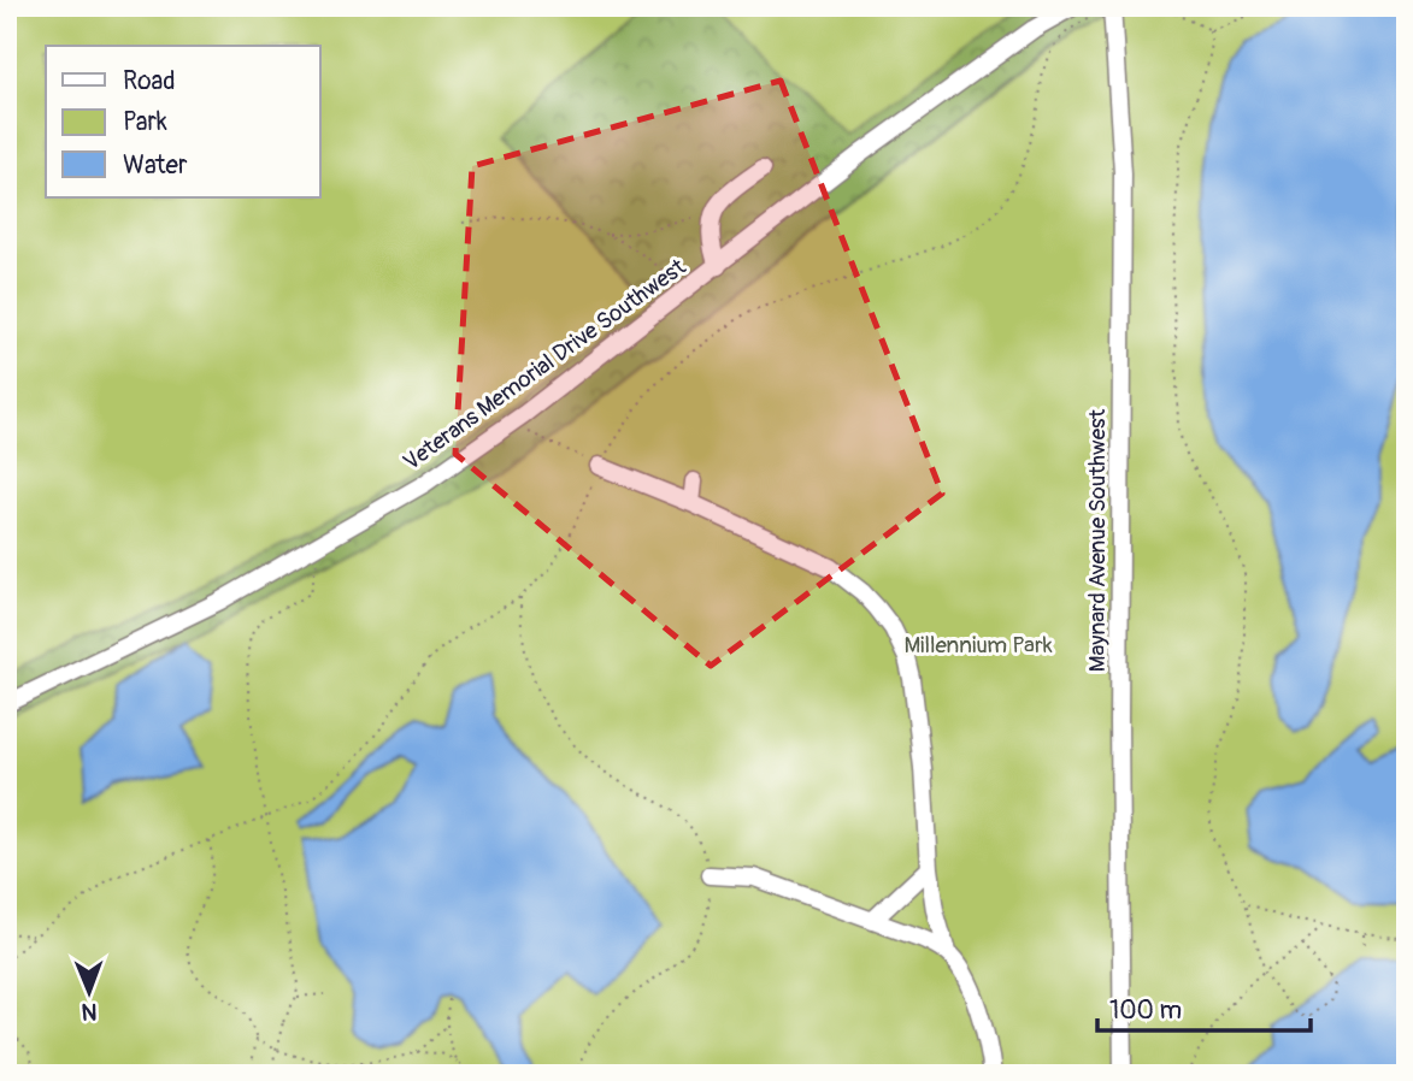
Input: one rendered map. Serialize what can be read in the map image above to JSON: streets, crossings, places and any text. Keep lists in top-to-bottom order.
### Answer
{
  "streets": {
    "street": ["Veterans Memorial Drive Southwest", "Maynard Avenue Southwest"]
  },
  "parks": ["Millennium Park"],
  "legend": ["Road", "Park", "Water"],
  "scale_bar": "100 m",
  "north": "bottom"
}
